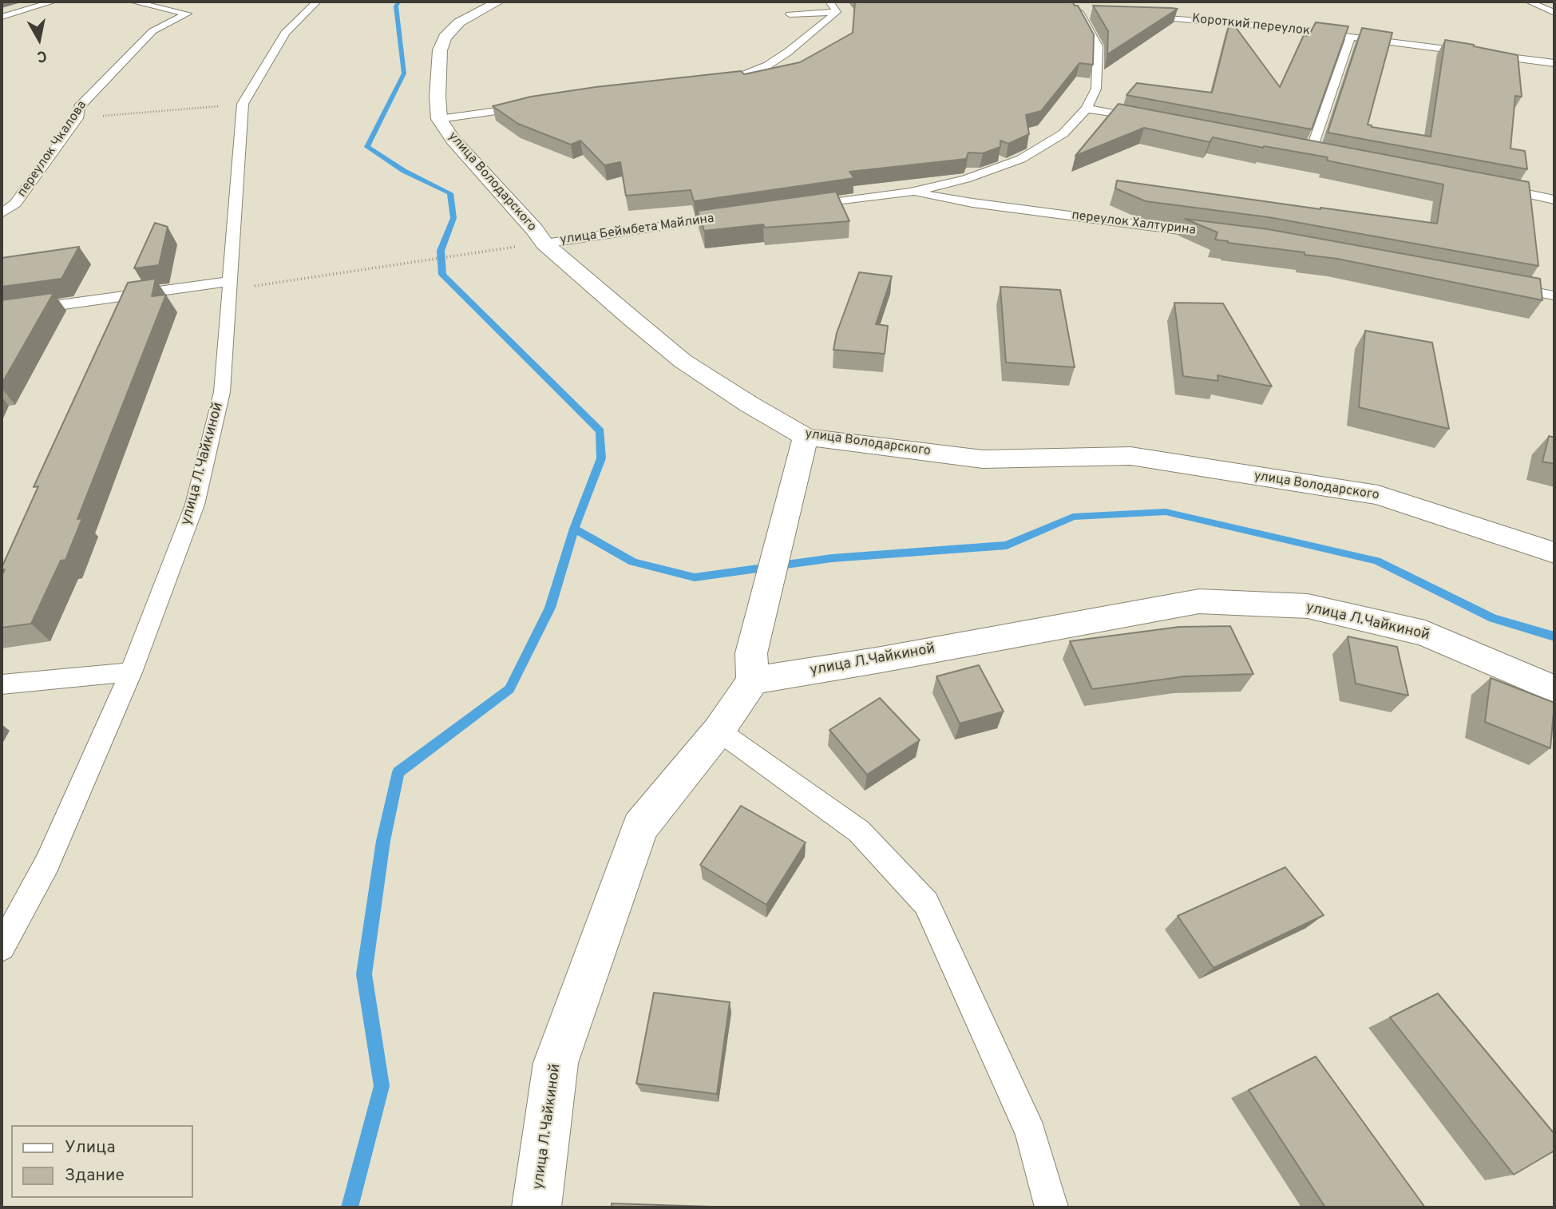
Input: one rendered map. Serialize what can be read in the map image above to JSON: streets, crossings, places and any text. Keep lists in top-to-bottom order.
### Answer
{
  "streets": {
    "street": ["улица Володарского", "улица Л.Чайкиной"],
    "lane": [
      "Короткий переулок",
      "переулок Чкалова",
      "переулок Халтурина",
      "улица Беймбета Майлина"
    ]
  },
  "crossings": [
    ["улица Володарского", "улица Беймбета Майлина"]
  ],
  "legend": ["Улица", "Здание"],
  "north": "bottom"
}
